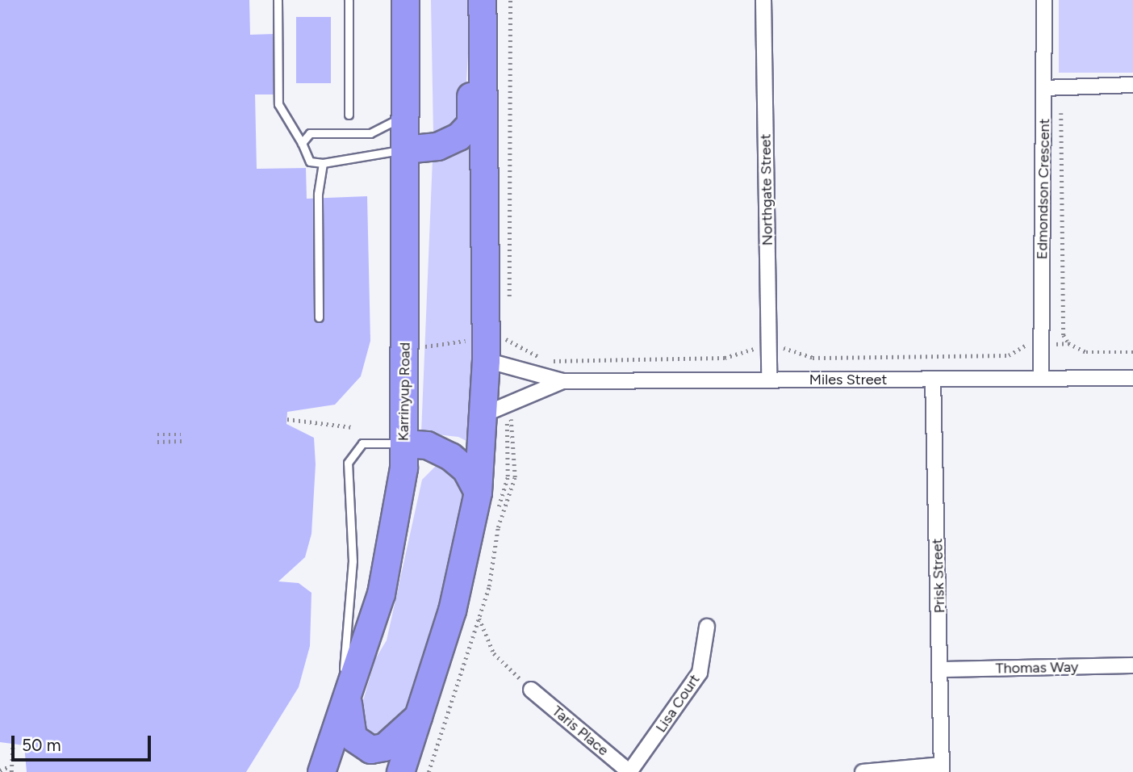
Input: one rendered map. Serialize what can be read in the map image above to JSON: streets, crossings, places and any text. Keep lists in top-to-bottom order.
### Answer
{
  "streets": {
    "highway": ["Karrinyup Road"],
    "street": [
      "Edmondson Crescent",
      "Northgate Street",
      "Miles Street",
      "Prisk Street",
      "Thomas Way",
      "Lisa Court",
      "Taris Place"
    ]
  },
  "crossings": [
    ["Edmondson Crescent", "Miles Street"],
    ["Northgate Street", "Miles Street"],
    ["Miles Street", "Prisk Street"],
    ["Prisk Street", "Thomas Way"],
    ["Lisa Court", "Taris Place"]
  ],
  "scale_bar": "50 m"
}
